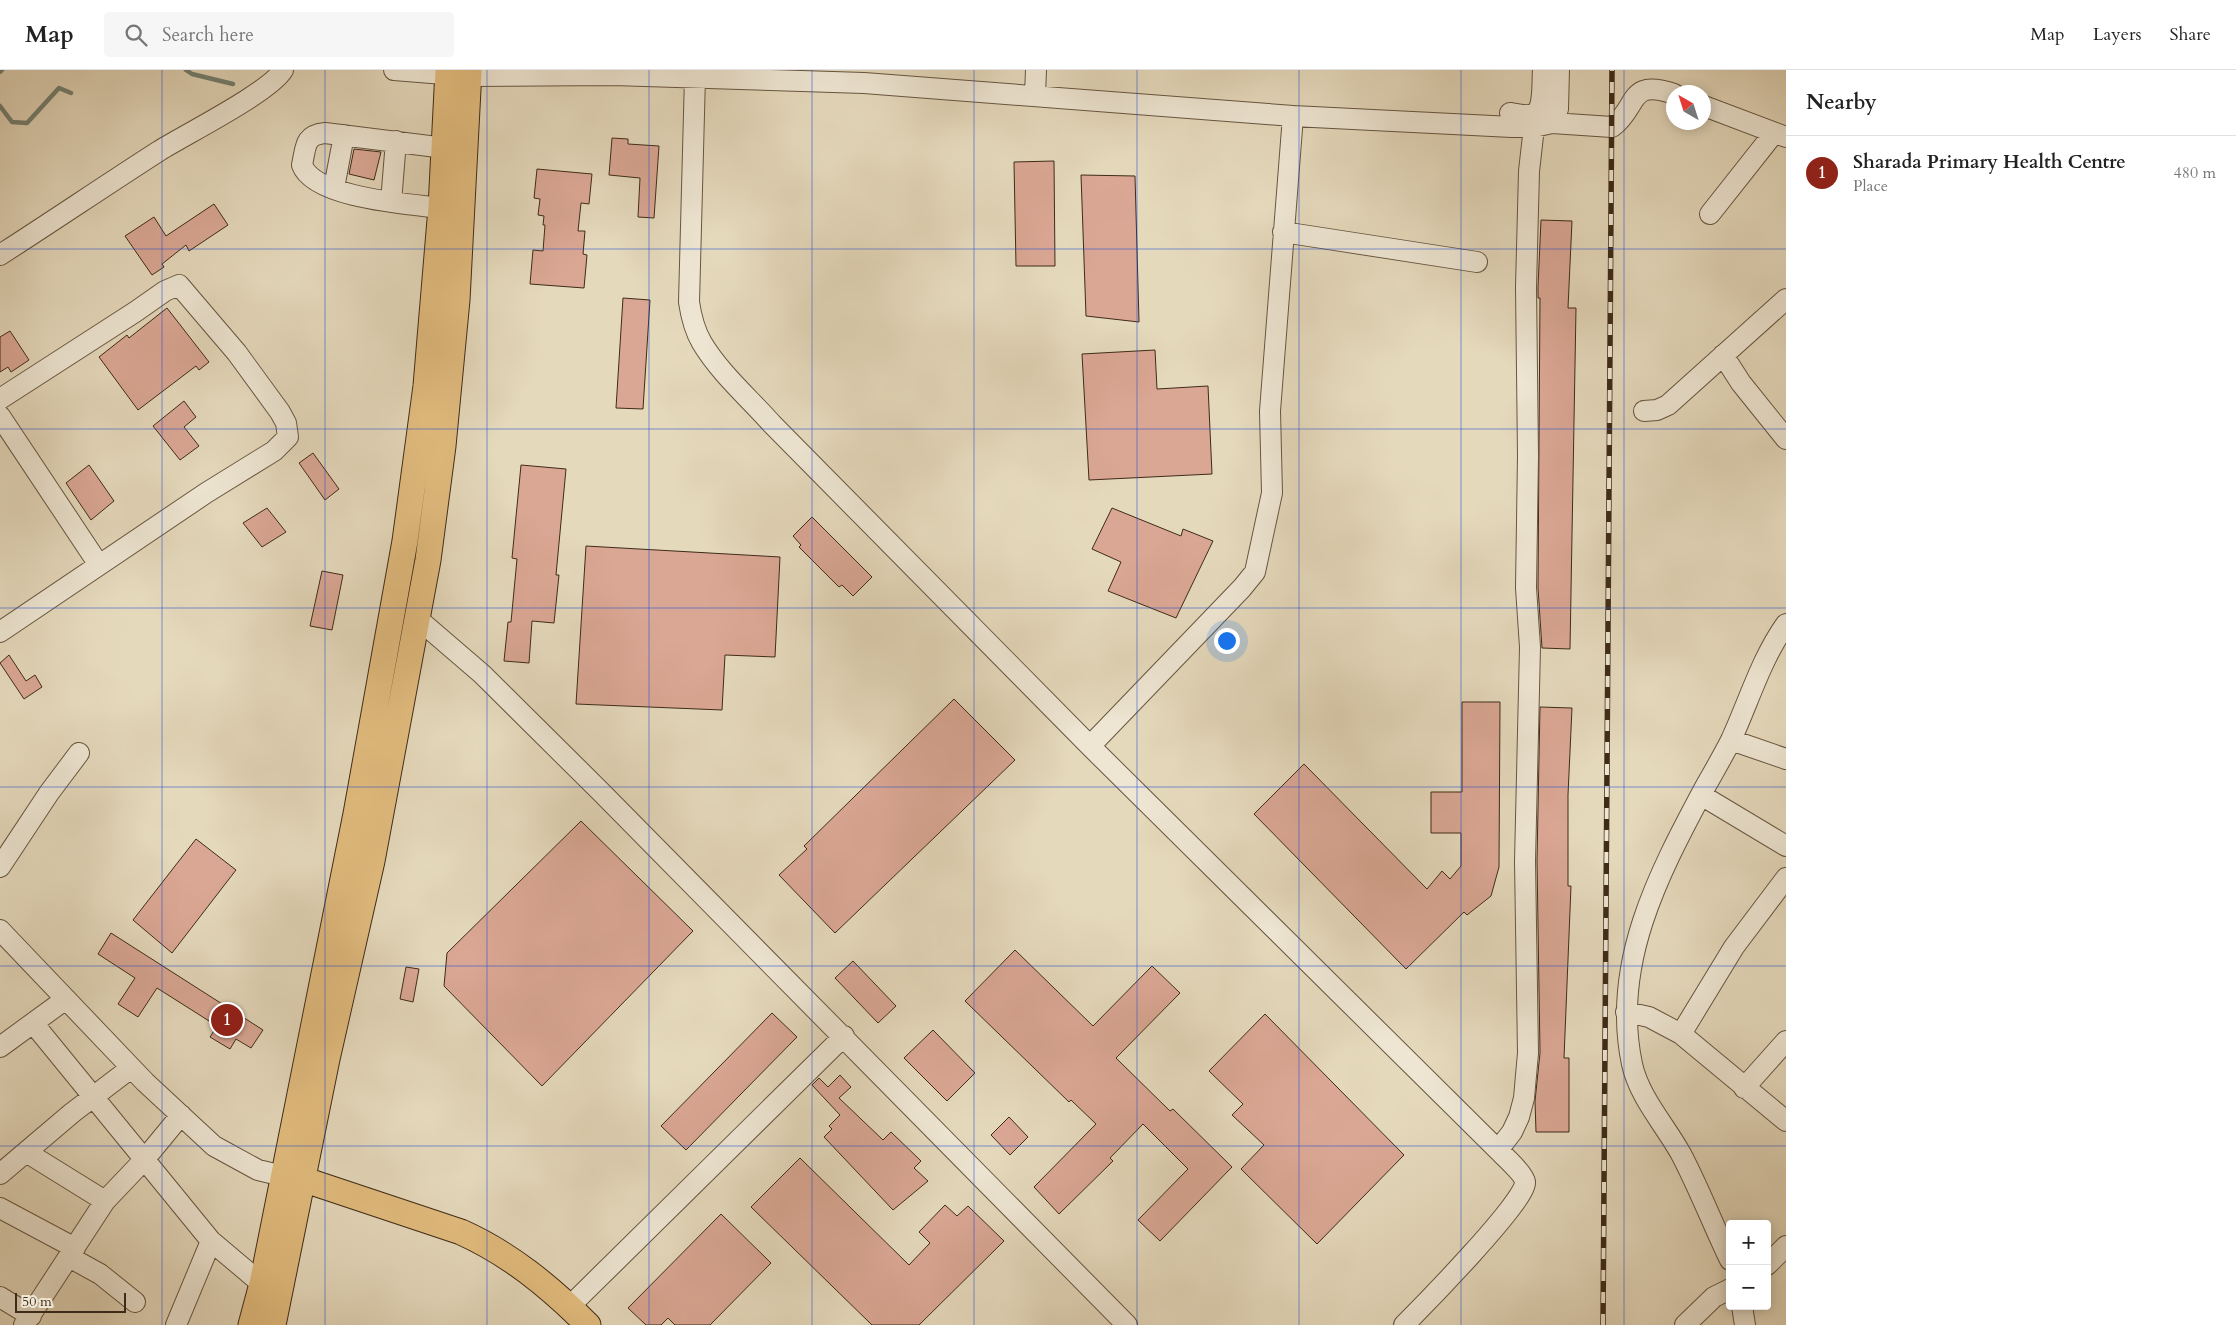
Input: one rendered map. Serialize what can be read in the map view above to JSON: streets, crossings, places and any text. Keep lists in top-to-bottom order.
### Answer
{
  "scale_bar": "50 m",
  "north": "top left",
  "page": {
    "header": "Map",
    "search": "Search here",
    "nav": ["Map", "Layers", "Share"],
    "heading": "Nearby",
    "list": [
      {
        "mark": "1",
        "name": "Sharada Primary Health Centre",
        "note": "Place",
        "value": "480 m"
      }
    ],
    "pins": "1",
    "map_buttons": ["+", "−"],
    "scale": "50 m"
  }
}
